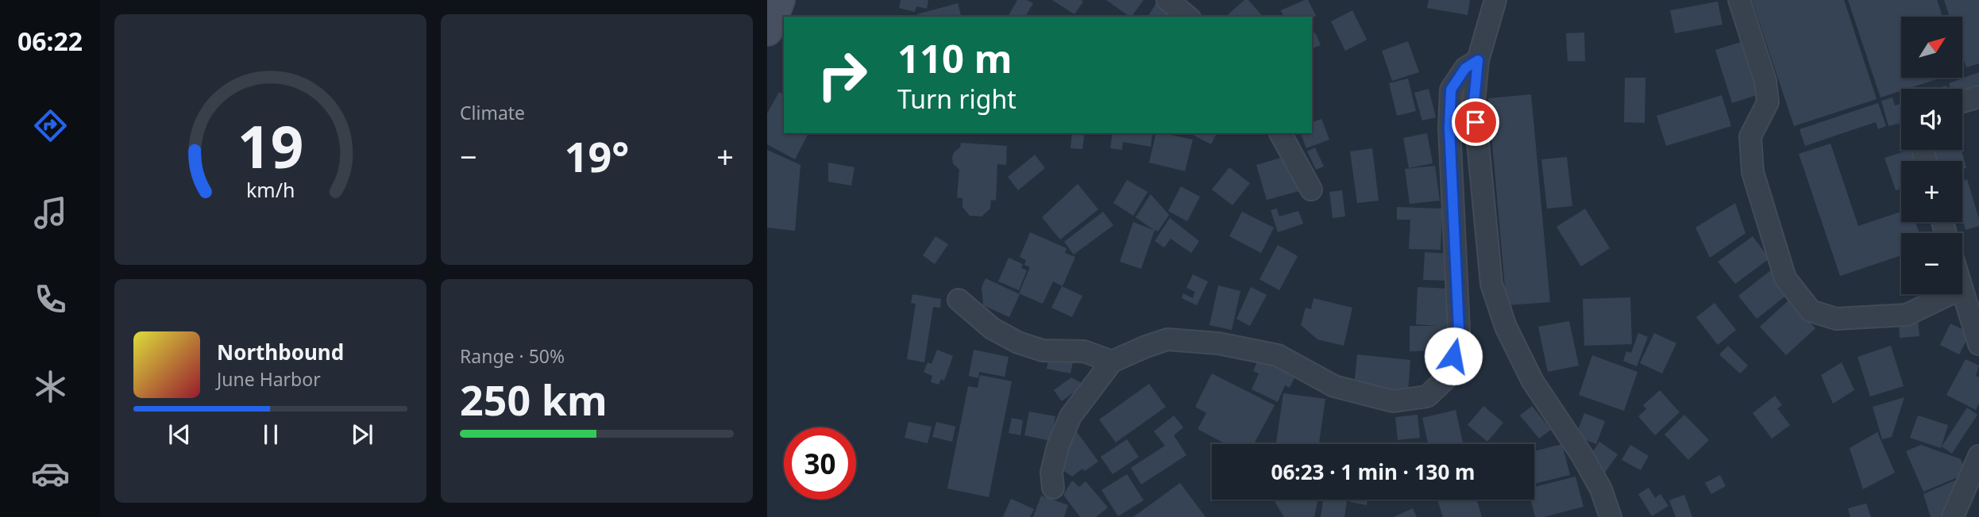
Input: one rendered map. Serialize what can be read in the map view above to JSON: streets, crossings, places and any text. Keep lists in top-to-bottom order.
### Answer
{
  "north": "top right",
  "page": {
    "tabs": "06:22",
    "tile": [
      "Climate",
      ["Range · 50%", "250 km"]
    ],
    "map_buttons": ["+", "−"],
    "turn": ["110 m", "Turn right"],
    "heat": ["−", "19°", "+"],
    "song": ["Northbound", "June Harbor"],
    "limit": "30",
    "trip": "06:23 · 1 min · 130 m",
    "gauge": ["19", "km/h"]
  }
}
